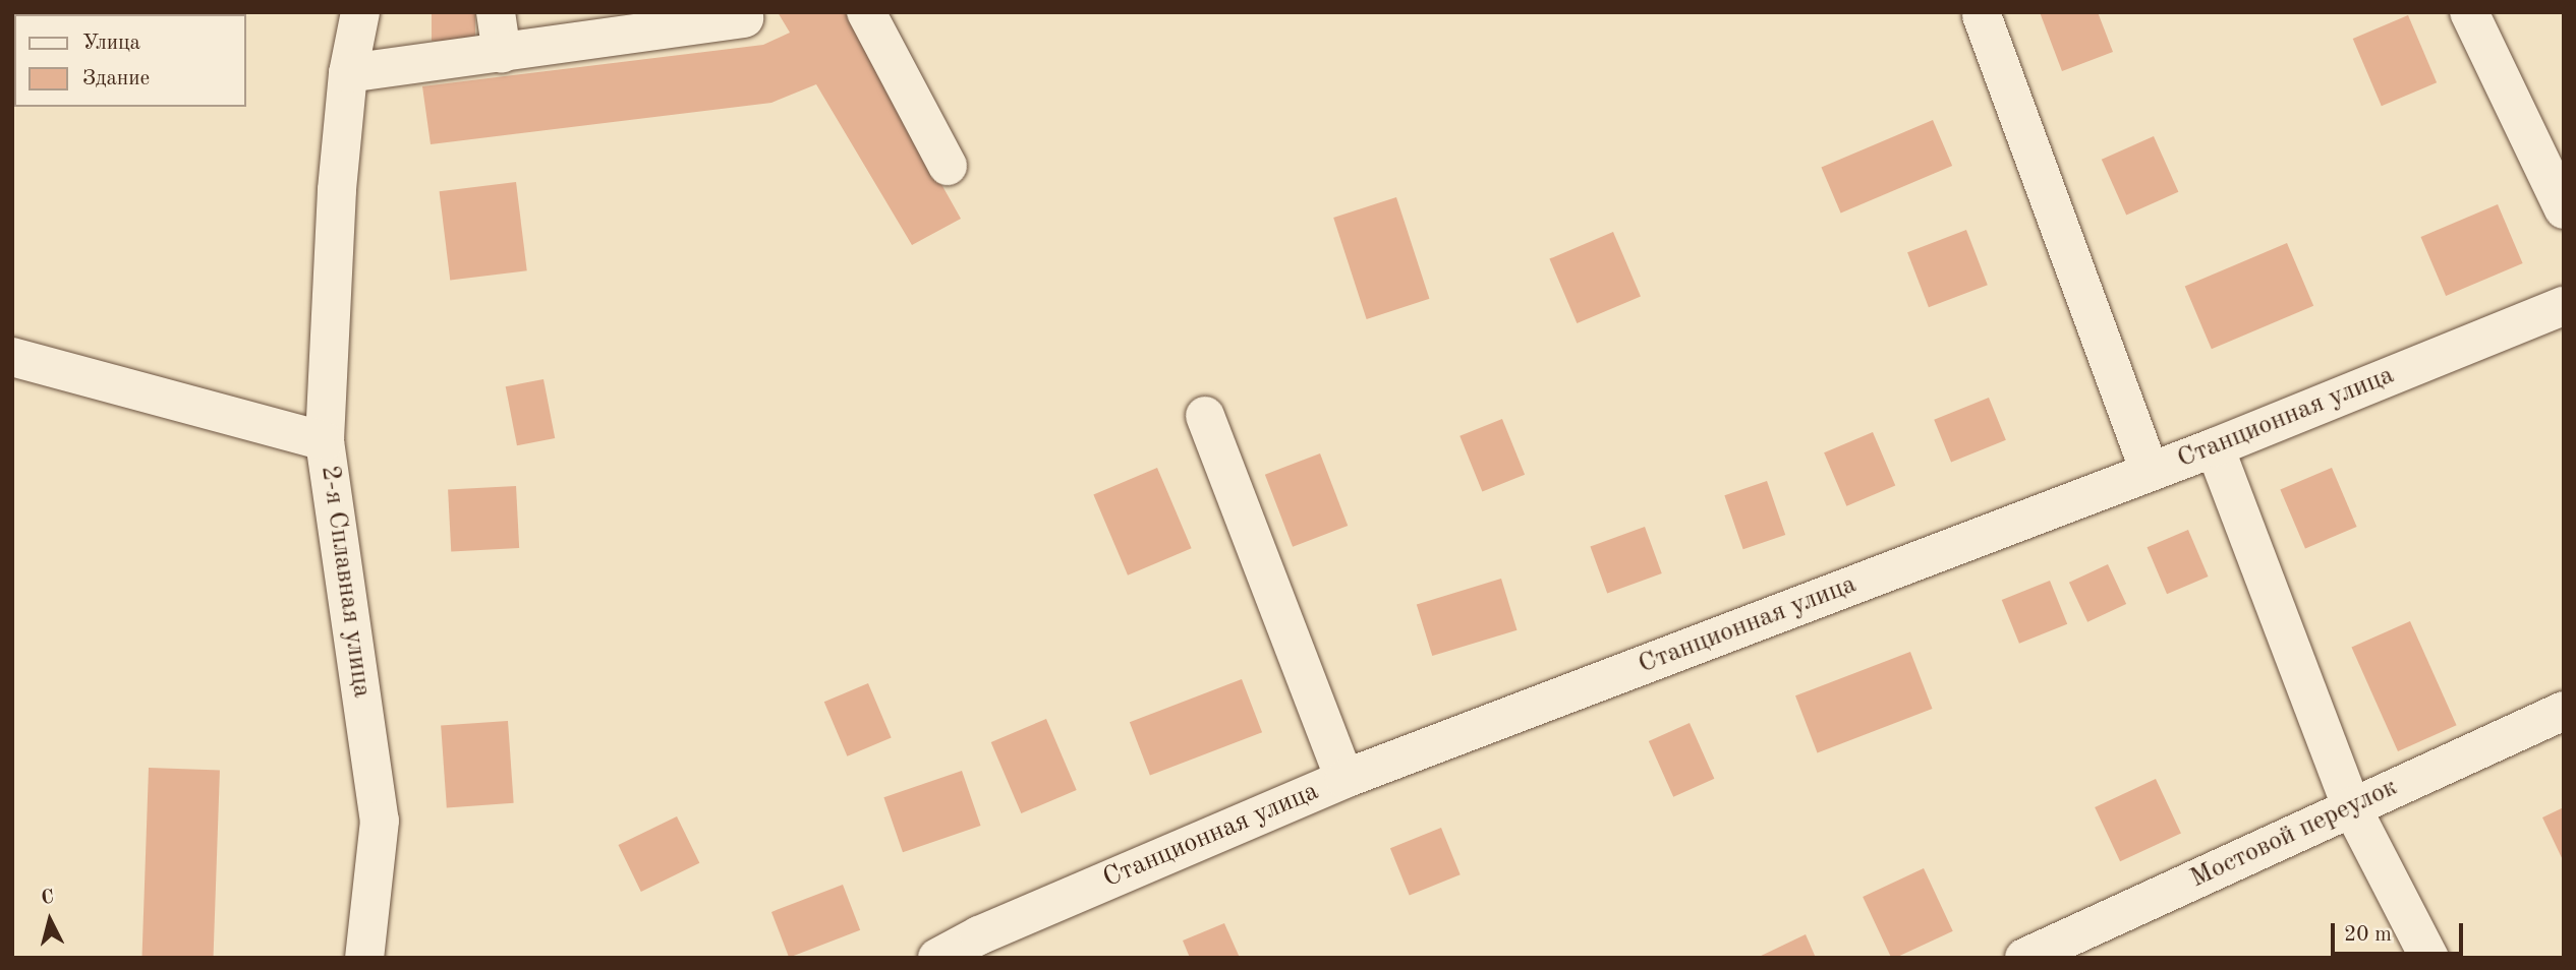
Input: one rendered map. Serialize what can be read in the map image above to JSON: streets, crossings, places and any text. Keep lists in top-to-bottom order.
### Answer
{
  "streets": {
    "street": ["Станционная улица", "2-я Сплавная улица", "Мостовой переулок"]
  },
  "legend": ["Улица", "Здание"],
  "scale_bar": "20 m",
  "north": "top"
}
